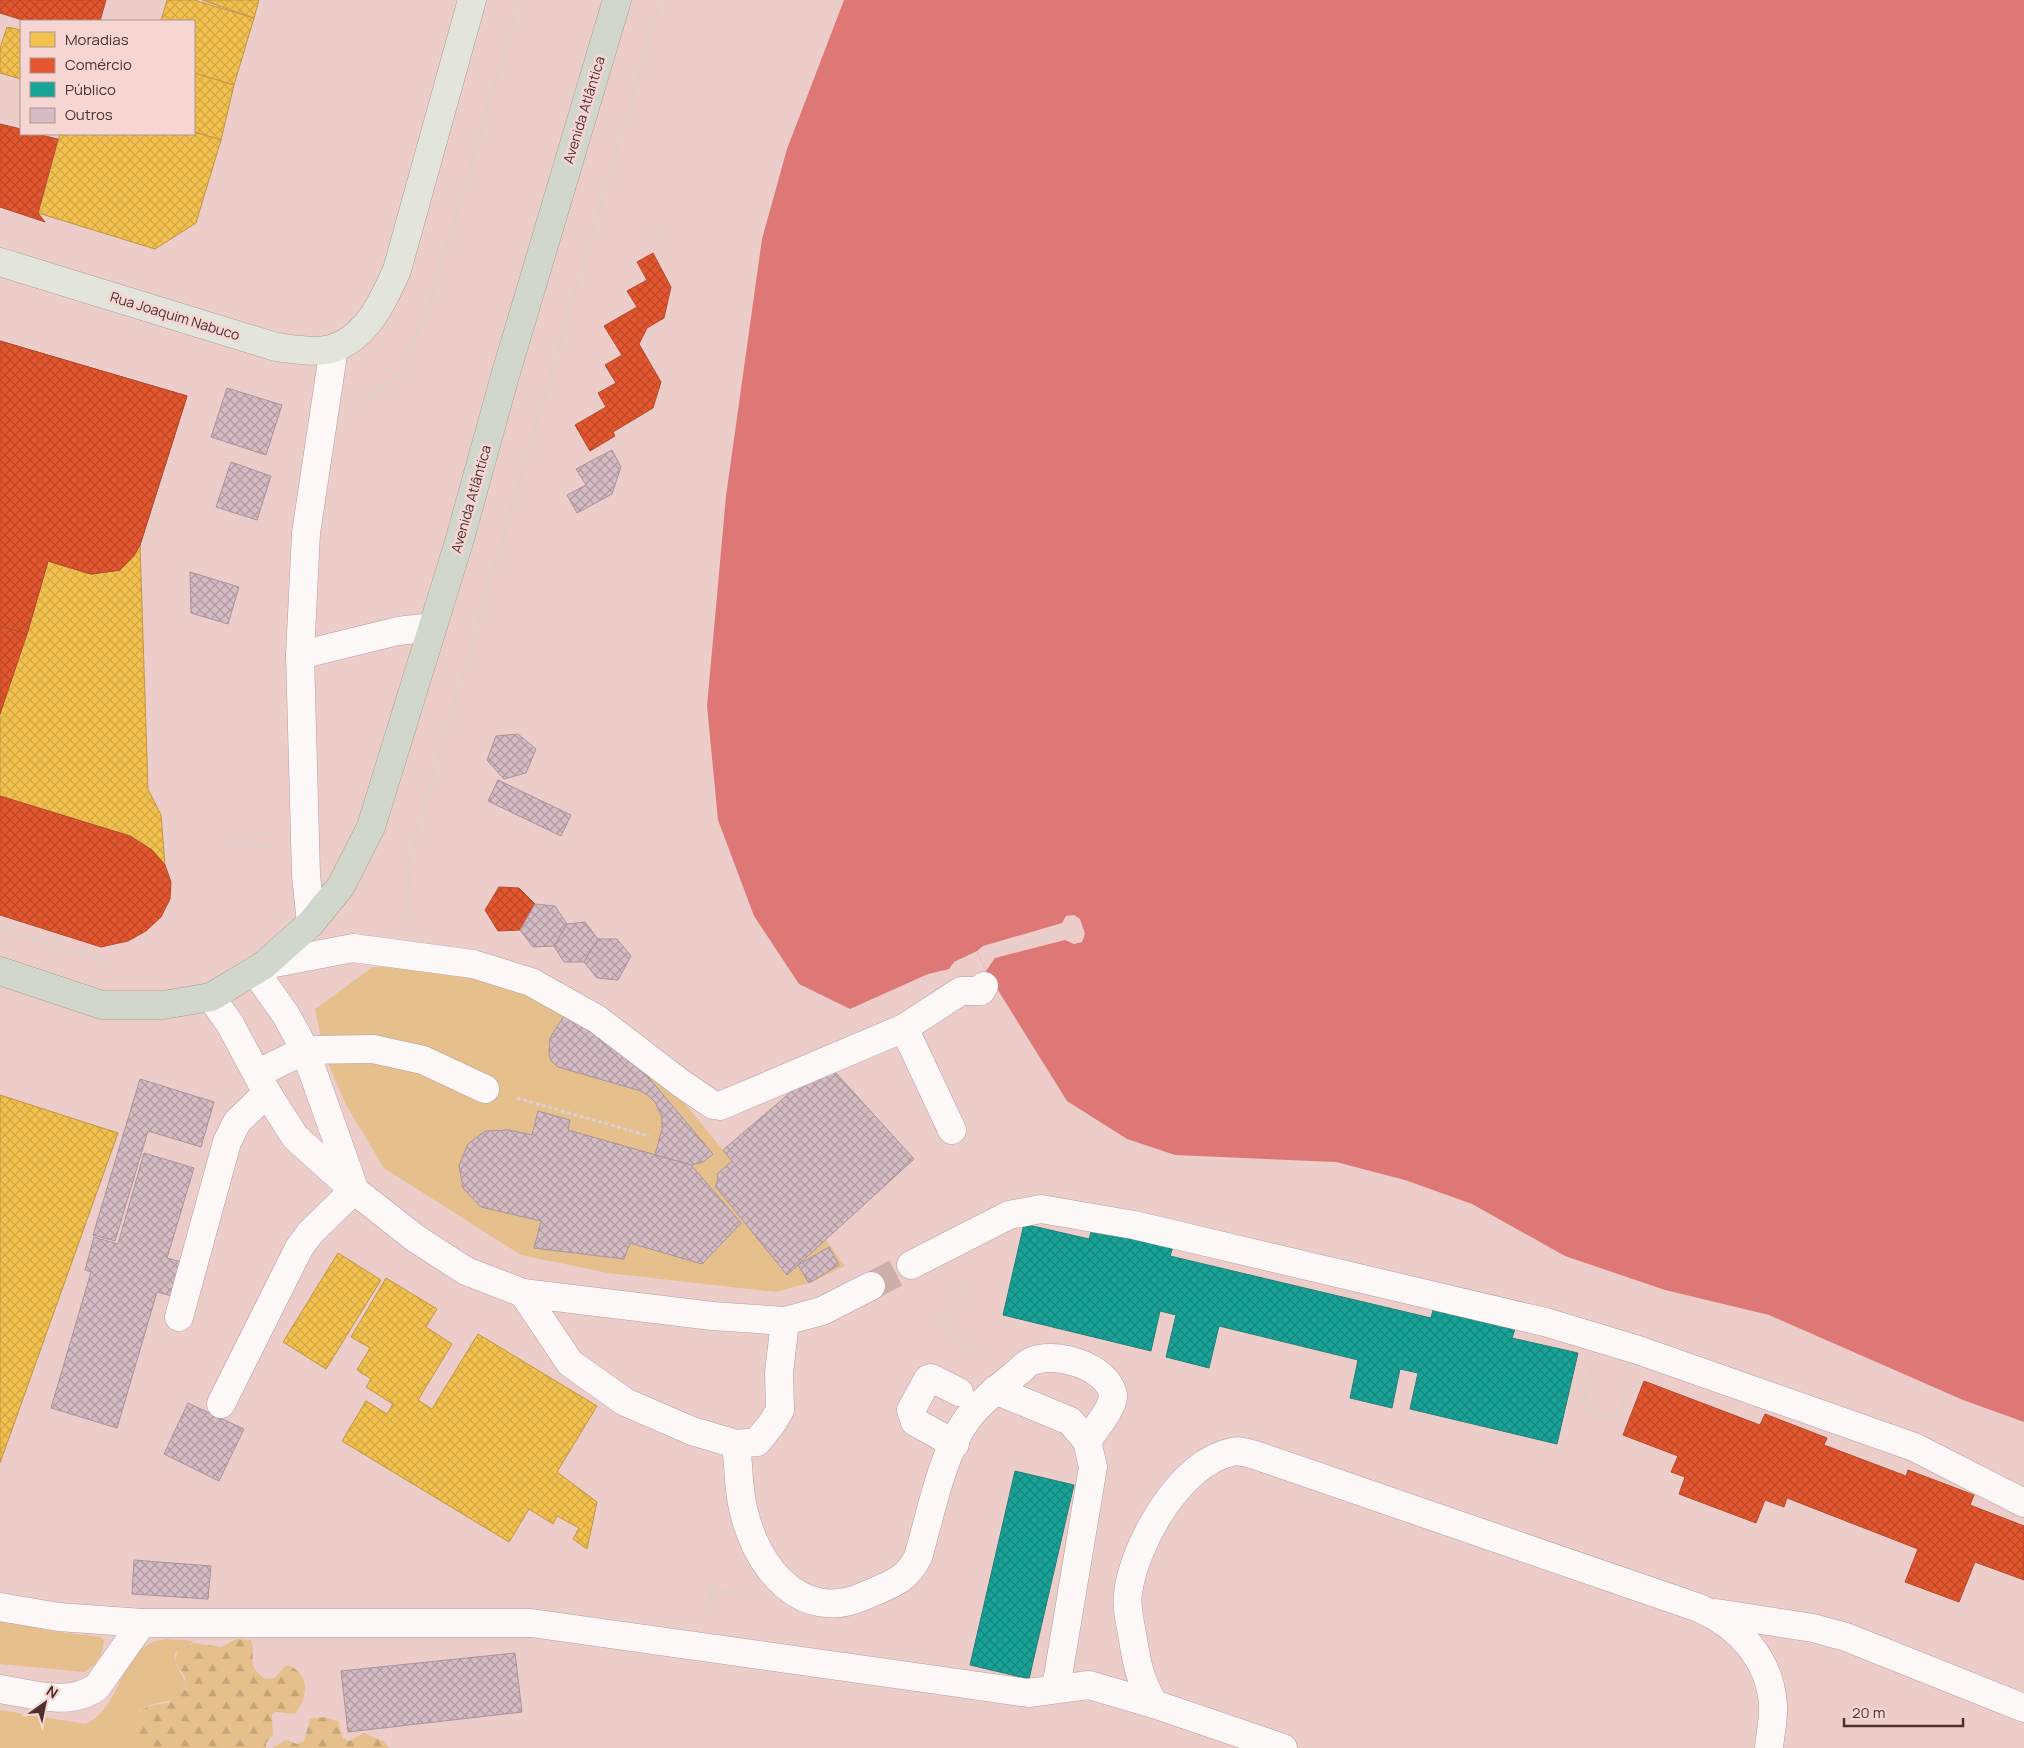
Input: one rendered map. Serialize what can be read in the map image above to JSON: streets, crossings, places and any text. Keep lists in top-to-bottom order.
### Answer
{
  "streets": {
    "highway": ["Avenida Atlântica"],
    "main road": ["Rua Joaquim Nabuco"]
  },
  "legend": [
    "Moradias",
    "Comércio",
    "Público",
    "Outros"
  ],
  "scale_bar": "20 m",
  "north": "top right"
}
